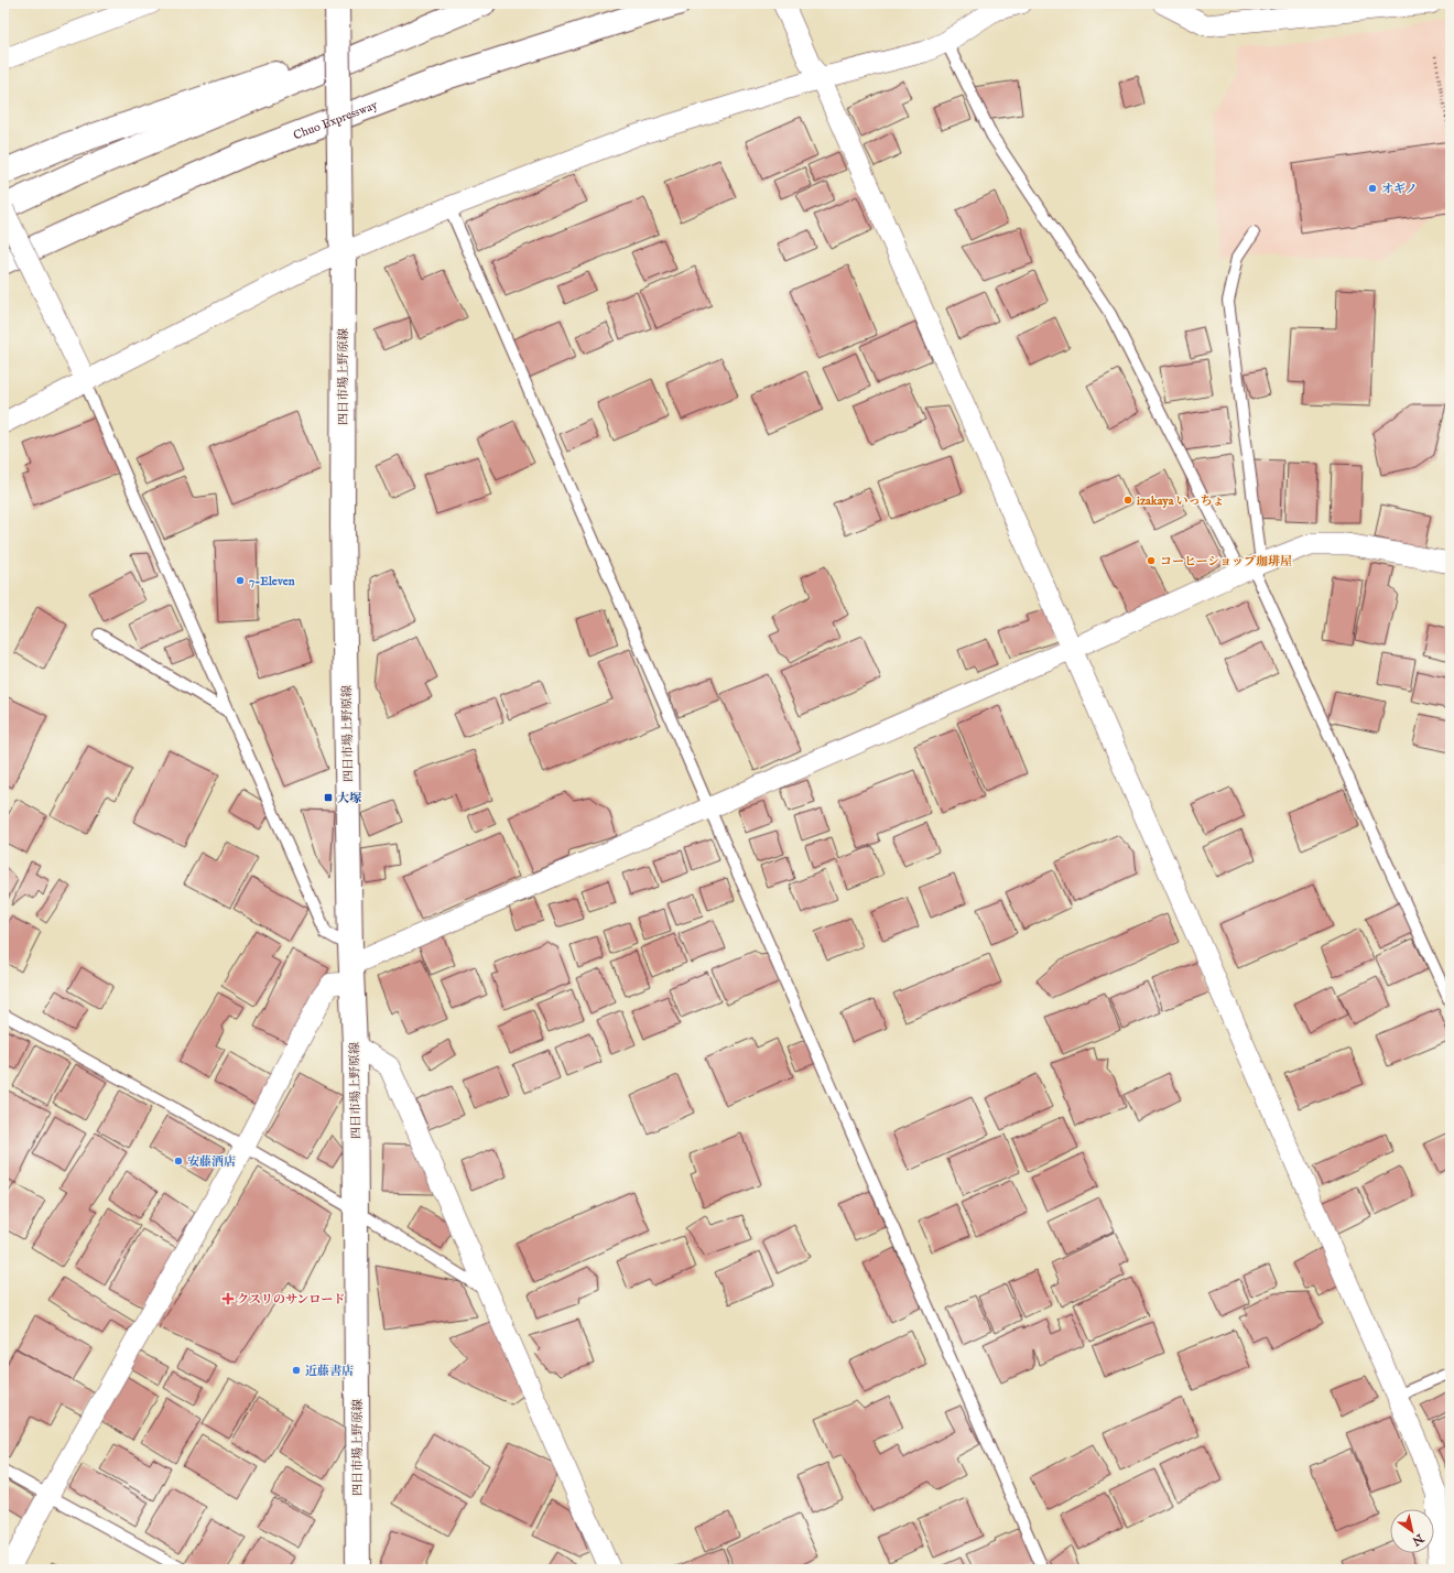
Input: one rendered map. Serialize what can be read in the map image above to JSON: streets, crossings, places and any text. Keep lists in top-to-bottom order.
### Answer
{
  "streets": {
    "main road": ["Chuo Expressway", "四日市場上野原線"]
  },
  "places": {
    "other": [
      "オギノ",
      "izakaya いっちょ",
      "コーヒーショップ珈琲屋",
      "7-Eleven",
      "安藤酒店",
      "近藤書店"
    ],
    "transit": ["大塚"],
    "health": ["クスリのサンロード"]
  },
  "north": "bottom right"
}
